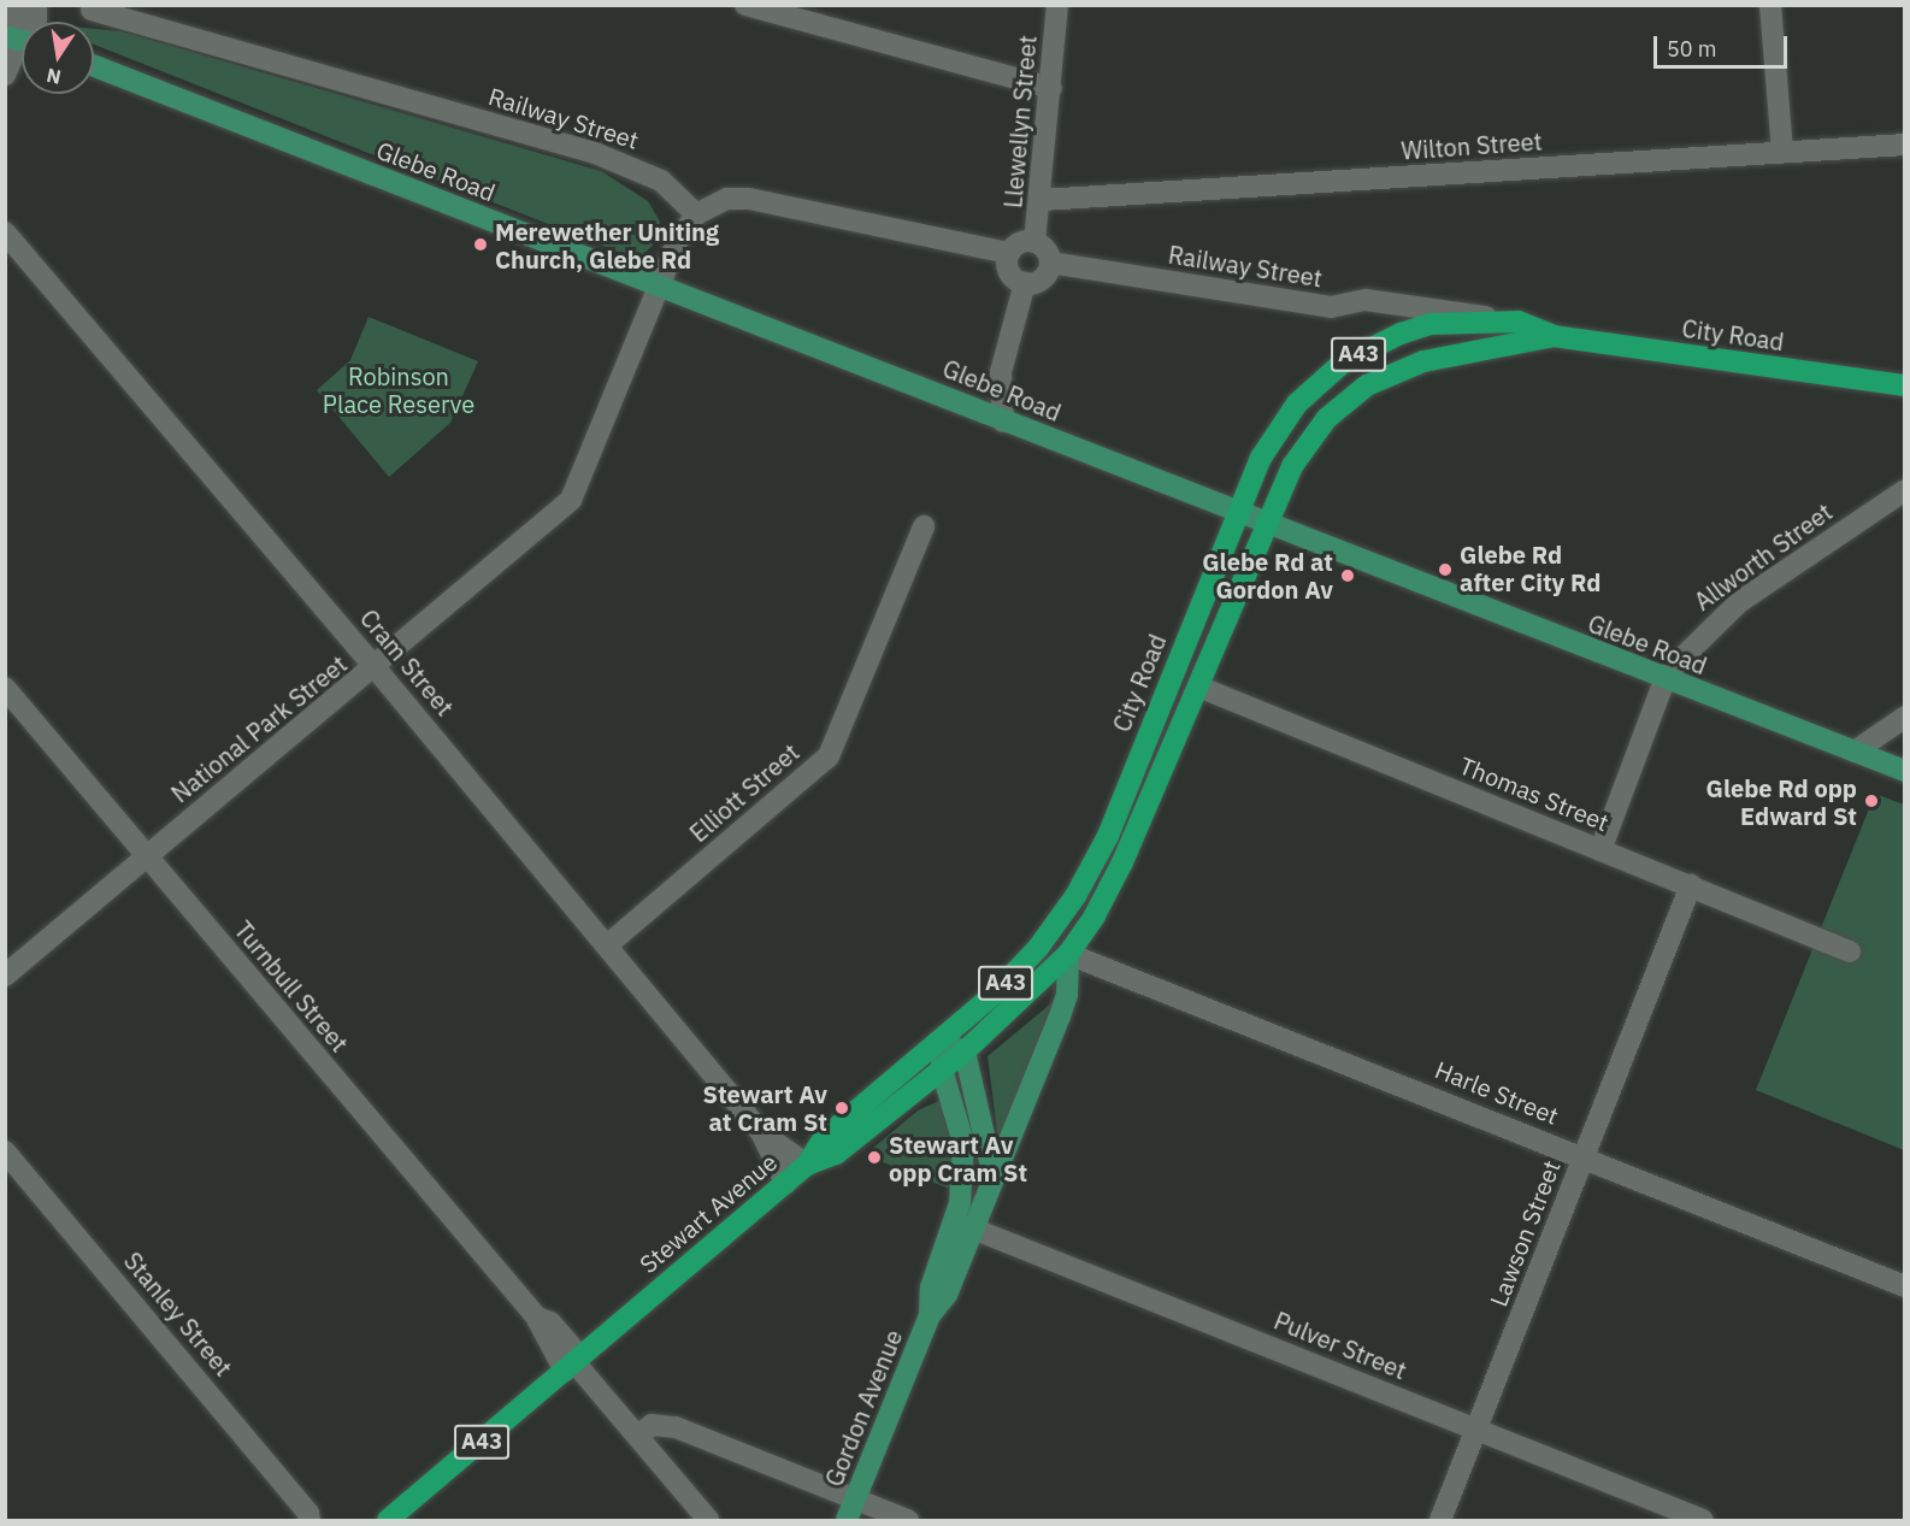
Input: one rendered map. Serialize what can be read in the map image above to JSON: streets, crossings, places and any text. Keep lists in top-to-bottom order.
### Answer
{
  "streets": {
    "highway": ["City Road", "A43", "Stewart Avenue"],
    "main road": ["Glebe Road", "Gordon Avenue"],
    "street": [
      "Railway Street",
      "Llewellyn Street",
      "Wilton Street",
      "Allworth Street",
      "Cram Street",
      "National Park Street",
      "Elliott Street",
      "Thomas Street",
      "Turnbull Street",
      "Harle Street",
      "Lawson Street",
      "Stanley Street",
      "Pulver Street"
    ]
  },
  "crossings": [
    ["Railway Street", "Llewellyn Street"],
    ["Railway Street", "City Road"],
    ["Railway Street", "National Park Street"],
    ["Llewellyn Street", "Wilton Street"],
    ["Glebe Road", "City Road"],
    ["Glebe Road", "A43"],
    ["Glebe Road", "Allworth Street"],
    ["Glebe Road", "National Park Street"],
    ["City Road", "A43"],
    ["City Road", "Cram Street"],
    ["City Road", "Stewart Avenue"],
    ["City Road", "Gordon Avenue"],
    ["A43", "Thomas Street"],
    ["A43", "Harle Street"],
    ["A43", "Stewart Avenue"],
    ["A43", "Gordon Avenue"],
    ["Allworth Street", "Thomas Street"],
    ["Cram Street", "National Park Street"],
    ["Cram Street", "Elliott Street"],
    ["Cram Street", "Stewart Avenue"],
    ["National Park Street", "Turnbull Street"],
    ["Thomas Street", "Lawson Street"],
    ["Turnbull Street", "Stewart Avenue"],
    ["Harle Street", "Stewart Avenue"],
    ["Harle Street", "Lawson Street"],
    ["Harle Street", "Gordon Avenue"],
    ["Stewart Avenue", "Gordon Avenue"],
    ["Lawson Street", "Pulver Street"],
    ["Pulver Street", "Gordon Avenue"]
  ],
  "parks": ["Robinson Place Reserve"],
  "places": [
    "Merewether Uniting Church, Glebe Rd",
    "Glebe Rd after City Rd",
    "Glebe Rd at Gordon Av",
    "Glebe Rd opp Edward St",
    "Stewart Av at Cram St",
    "Stewart Av opp Cram St"
  ],
  "scale_bar": "50 m",
  "north": "bottom"
}
